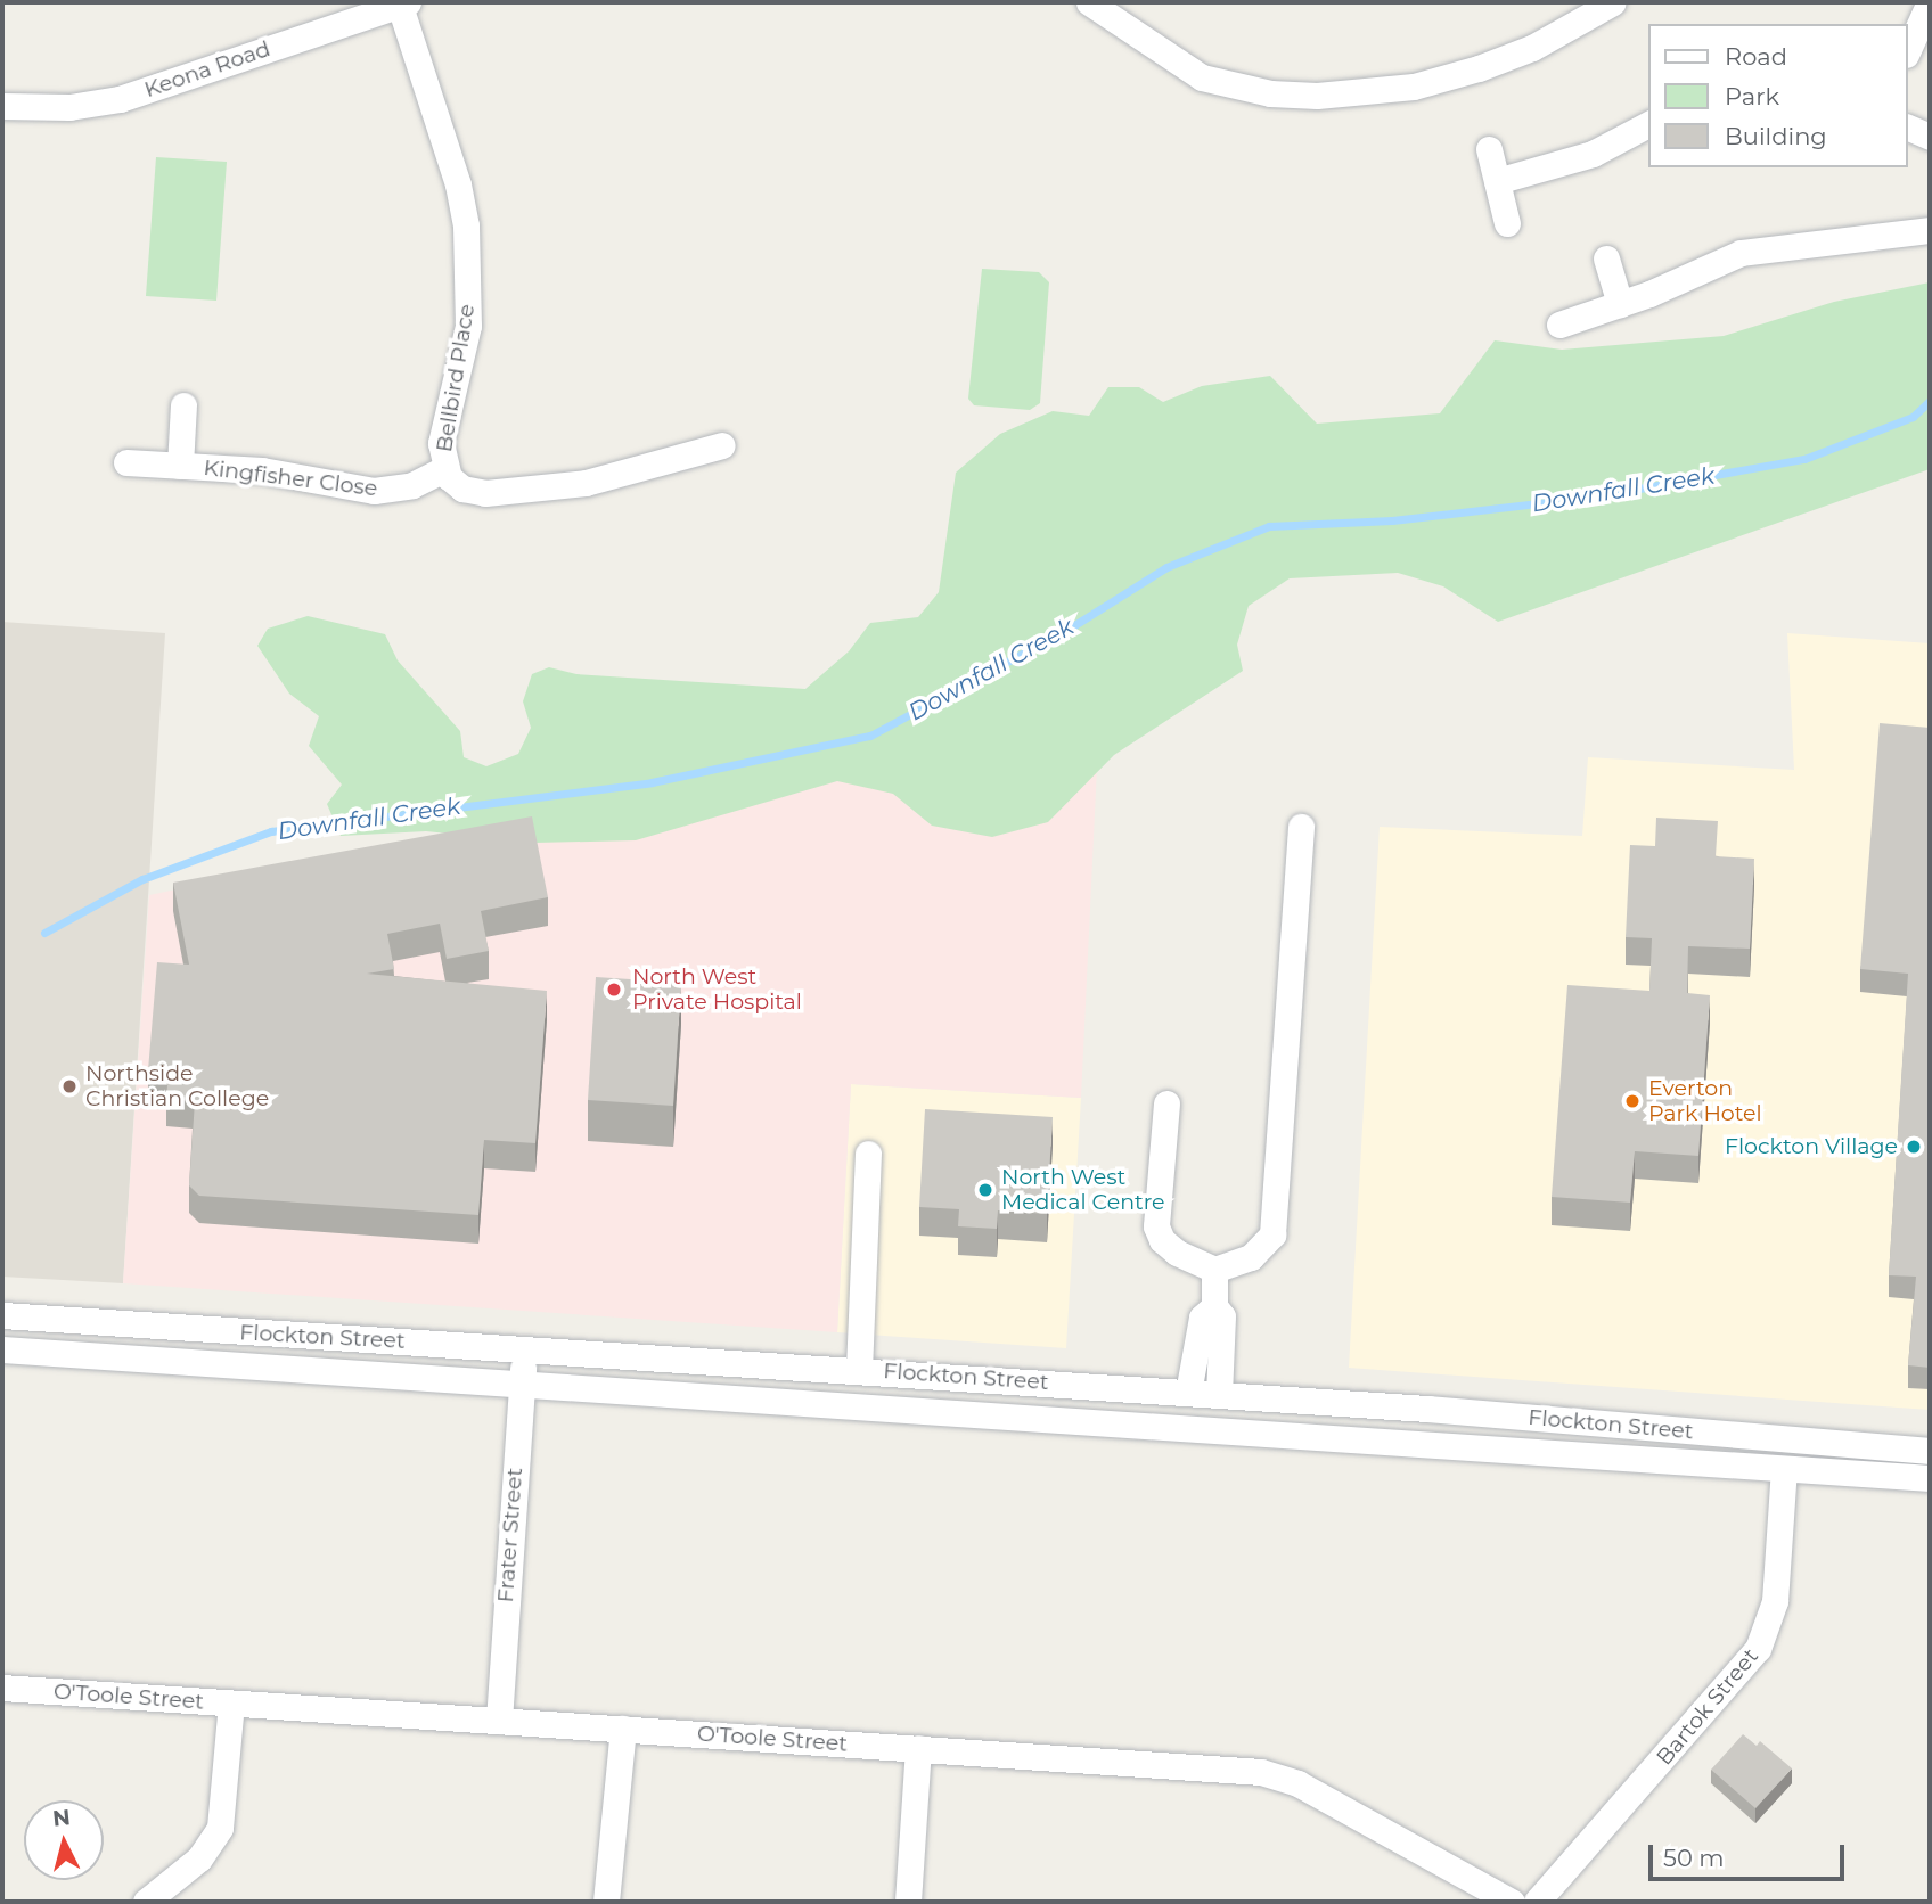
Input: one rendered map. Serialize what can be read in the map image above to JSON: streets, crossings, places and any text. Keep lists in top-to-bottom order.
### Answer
{
  "streets": {
    "street": [
      "Keona Road",
      "Bellbird Place",
      "Kingfisher Close",
      "Flockton Street",
      "Frater Street",
      "O'Toole Street",
      "Bartok Street"
    ]
  },
  "crossings": [
    ["Keona Road", "Bellbird Place"],
    ["Bellbird Place", "Kingfisher Close"],
    ["Flockton Street", "Frater Street"],
    ["Flockton Street", "Bartok Street"],
    ["Frater Street", "O'Toole Street"]
  ],
  "water": ["Downfall Creek"],
  "places": [
    "North West Private Hospital",
    "Northside Christian College",
    "Everton Park Hotel",
    "Flockton Village",
    "North West Medical Centre"
  ],
  "legend": ["Road", "Park", "Building"],
  "scale_bar": "50 m",
  "north": "top"
}
